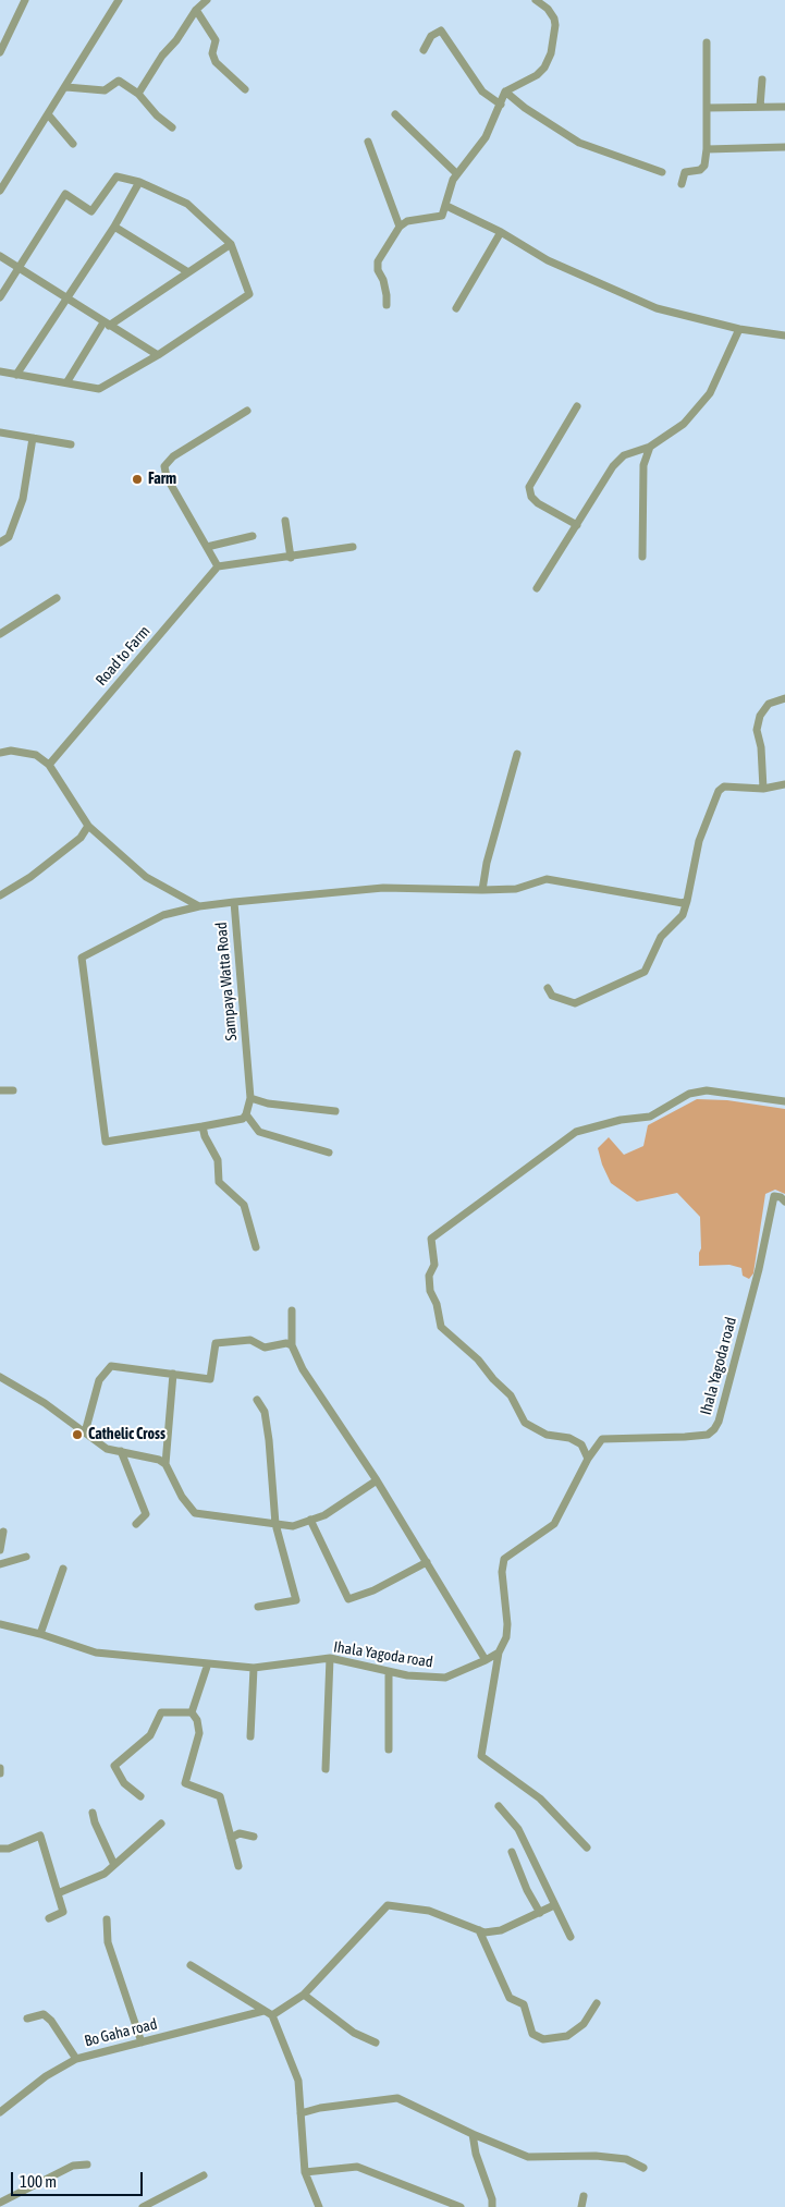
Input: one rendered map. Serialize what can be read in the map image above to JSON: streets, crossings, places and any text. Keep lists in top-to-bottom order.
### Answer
{
  "streets": {
    "street": [
      "Road to Farm",
      "Sampaya Watta Road",
      "Ihala Yagoda road",
      "Bo Gaha road"
    ]
  },
  "crossings": [
    ["Road to Farm", "Sampaya Watta Road"]
  ],
  "places": ["Farm", "Cathelic Cross"],
  "scale_bar": "100 m"
}
